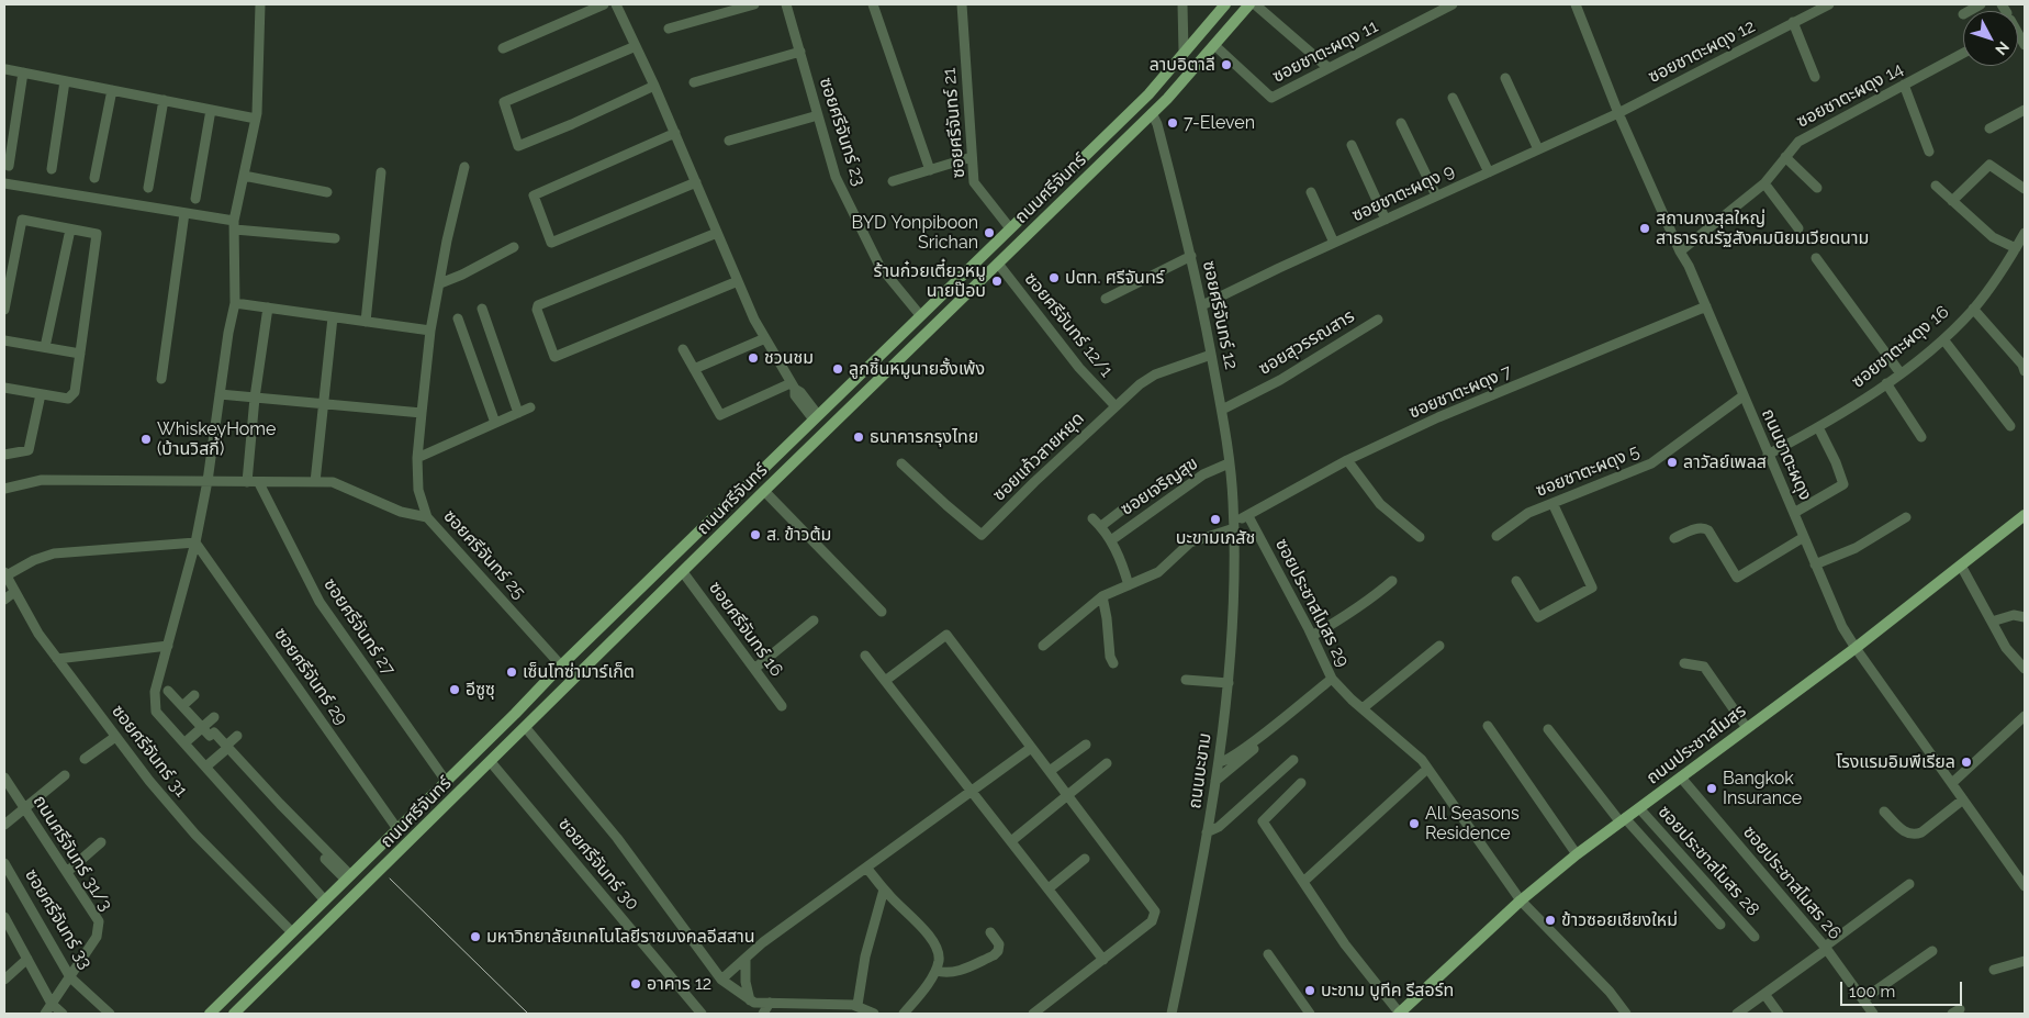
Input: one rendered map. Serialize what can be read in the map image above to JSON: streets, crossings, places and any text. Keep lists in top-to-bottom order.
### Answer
{
  "streets": {
    "main road": ["ถนนศรีจันทร์", "ถนนประชาสโมสร"],
    "street": [
      "ซอยชาตะผดุง 11",
      "ซอยชาตะผดุง 12",
      "ซอยชาตะผดุง 14",
      "ซอยศรีจันทร์ 21",
      "ซอยศรีจันทร์ 23",
      "ซอยชาตะผดุง 9",
      "ซอยศรีจันทร์ 12",
      "ซอยศรีจันทร์ 12/1",
      "ซอยสุวรรณสาร",
      "ซอยชาตะผดุง 16",
      "ซอยชาตะผดุง 7",
      "ถนนชาตะผดุง",
      "ซอยแก้วสายหยุด",
      "ซอยชาตะผดุง 5",
      "ซอยเจริญสุข",
      "ซอยศรีจันทร์ 25",
      "ซอยประชาสโมสร 29",
      "ซอยศรีจันทร์ 27",
      "ซอยศรีจันทร์ 16",
      "ซอยศรีจันทร์ 29",
      "ซอยศรีจันทร์ 31",
      "ถนนบะขาม",
      "ถนนศรีจันทร์ 31/3",
      "ซอยประชาสโมสร 28",
      "ซอยศรีจันทร์ 30",
      "ซอยประชาสโมสร 26",
      "ซอยศรีจันทร์ 33"
    ]
  },
  "crossings": [
    ["ซอยชาตะผดุง 11", "ถนนศรีจันทร์"],
    ["ซอยชาตะผดุง 12", "ซอยชาตะผดุง 9"],
    ["ซอยชาตะผดุง 12", "ถนนชาตะผดุง"],
    ["ซอยชาตะผดุง 14", "ถนนชาตะผดุง"],
    ["ซอยศรีจันทร์ 21", "ถนนศรีจันทร์"],
    ["ซอยศรีจันทร์ 23", "ถนนศรีจันทร์"],
    ["ถนนศรีจันทร์", "ซอยศรีจันทร์ 12"],
    ["ถนนศรีจันทร์", "ซอยศรีจันทร์ 12/1"],
    ["ถนนศรีจันทร์", "ซอยศรีจันทร์ 25"],
    ["ถนนศรีจันทร์", "ซอยศรีจันทร์ 27"],
    ["ถนนศรีจันทร์", "ซอยศรีจันทร์ 16"],
    ["ถนนศรีจันทร์", "ซอยศรีจันทร์ 29"],
    ["ถนนศรีจันทร์", "ซอยศรีจันทร์ 31"],
    ["ถนนศรีจันทร์", "ซอยศรีจันทร์ 30"],
    ["ซอยชาตะผดุง 9", "ซอยศรีจันทร์ 12"],
    ["ซอยชาตะผดุง 9", "ถนนชาตะผดุง"],
    ["ซอยศรีจันทร์ 12", "ซอยสุวรรณสาร"],
    ["ซอยศรีจันทร์ 12", "ซอยชาตะผดุง 7"],
    ["ซอยศรีจันทร์ 12", "ซอยแก้วสายหยุด"],
    ["ซอยศรีจันทร์ 12", "ซอยเจริญสุข"],
    ["ซอยศรีจันทร์ 12", "ถนนบะขาม"],
    ["ซอยศรีจันทร์ 12/1", "ซอยแก้วสายหยุด"],
    ["ซอยชาตะผดุง 16", "ถนนชาตะผดุง"],
    ["ซอยชาตะผดุง 7", "ถนนชาตะผดุง"],
    ["ซอยชาตะผดุง 7", "ซอยประชาสโมสร 29"],
    ["ซอยชาตะผดุง 7", "ถนนบะขาม"],
    ["ถนนชาตะผดุง", "ซอยชาตะผดุง 5"],
    ["ถนนชาตะผดุง", "ถนนประชาสโมสร"],
    ["ซอยศรีจันทร์ 25", "ซอยศรีจันทร์ 27"],
    ["ซอยประชาสโมสร 29", "ถนนประชาสโมสร"],
    ["ถนนประชาสโมสร", "ซอยประชาสโมสร 28"],
    ["ถนนประชาสโมสร", "ซอยประชาสโมสร 26"],
    ["ถนนศรีจันทร์ 31/3", "ซอยศรีจันทร์ 33"]
  ],
  "places": [
    "ลาบอิตาลี",
    "7-Eleven",
    "สถานกงสุลใหญ่ สาธารณรัฐสังคมนิยมเวียดนาม",
    "BYD Yonpiboon Srichan",
    "ปตท. ศรีจันทร์",
    "ร้านก๋วยเตี๋ยวหมู นายป๊อบ",
    "ชวนชม",
    "ลูกชิ้นหมูนายฮั้งเพ้ง",
    "ธนาคารกรุงไทย",
    "WhiskeyHome (บ้านวิสกี้)",
    "ลาวัลย์เพลส",
    "บะขามเภสัช",
    "ส. ข้าวต้ม",
    "เซ็นโทซ่ามาร์เก็ต",
    "อีซูซุ",
    "โรงแรมอิมพีเรียล",
    "Bangkok Insurance",
    "All Seasons Residence",
    "ข้าวซอยเชียงใหม่",
    "มหาวิทยาลัยเทคโนโลยีราชมงคลอีสสาน",
    "อาคาร 12",
    "บะขาม บูทีค รีสอร์ท"
  ],
  "scale_bar": "100 m",
  "north": "bottom right"
}
